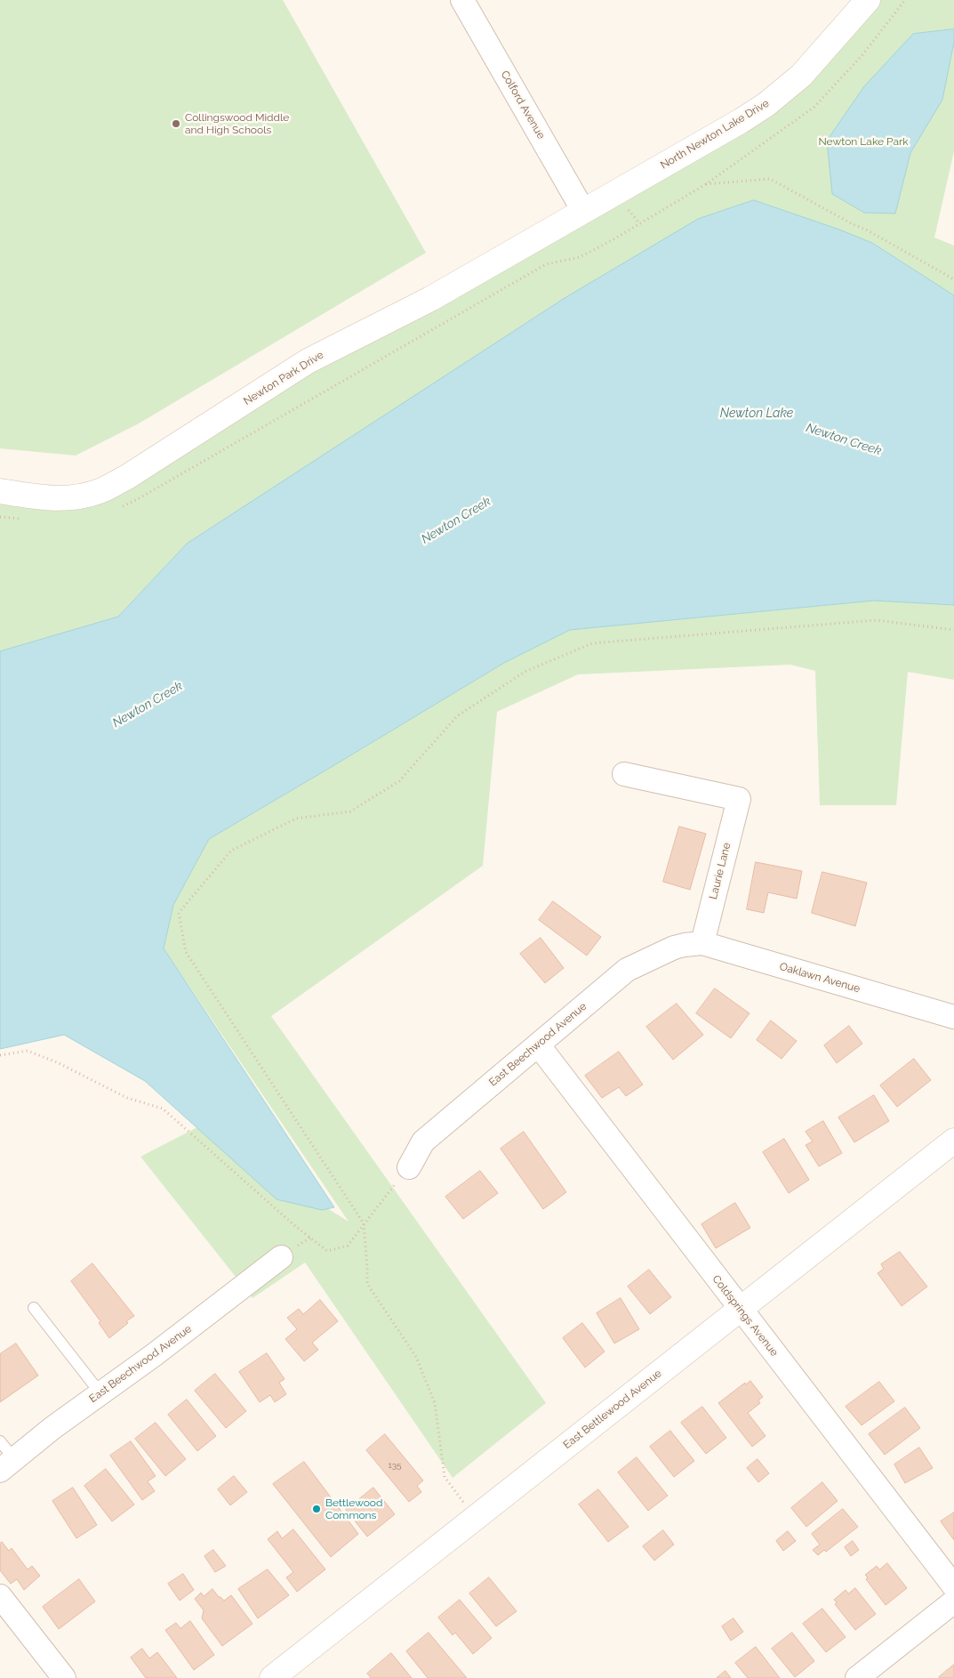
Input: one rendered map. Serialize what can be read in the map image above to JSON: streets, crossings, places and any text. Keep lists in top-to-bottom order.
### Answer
{
  "streets": {
    "street": [
      "Colford Avenue",
      "North Newton Lake Drive",
      "Newton Park Drive",
      "Laurie Lane",
      "Oaklawn Avenue",
      "East Beechwood Avenue",
      "Coldsprings Avenue",
      "East Bettlewood Avenue"
    ]
  },
  "crossings": [
    ["Colford Avenue", "North Newton Lake Drive"],
    ["Colford Avenue", "Newton Park Drive"],
    ["North Newton Lake Drive", "Newton Park Drive"],
    ["Laurie Lane", "Oaklawn Avenue"],
    ["Laurie Lane", "East Beechwood Avenue"],
    ["Oaklawn Avenue", "East Beechwood Avenue"],
    ["East Beechwood Avenue", "Coldsprings Avenue"],
    ["Coldsprings Avenue", "East Bettlewood Avenue"]
  ],
  "water": ["Newton Lake", "Newton Creek"],
  "parks": ["Newton Lake Park"],
  "places": ["Collingswood Middle and High Schools", "Bettlewood Commons"],
  "house_numbers": ["135"]
}
